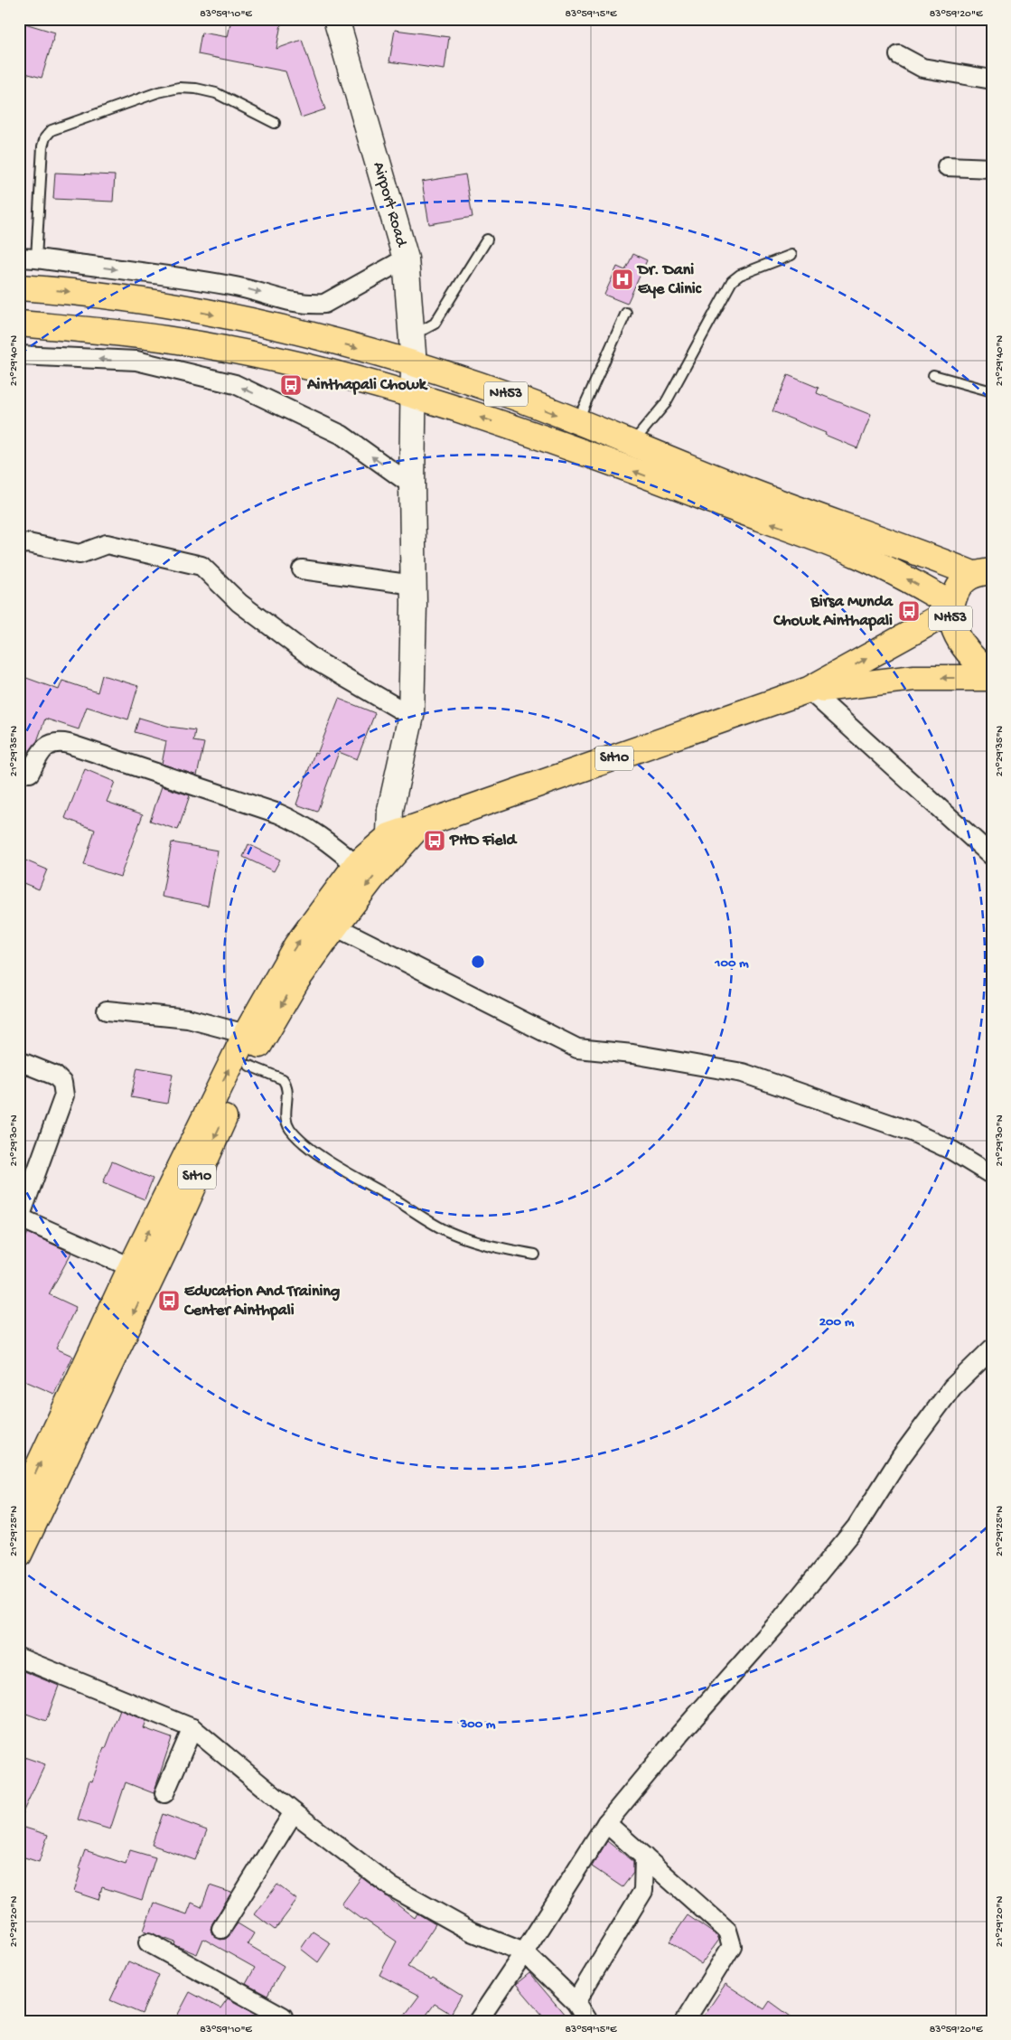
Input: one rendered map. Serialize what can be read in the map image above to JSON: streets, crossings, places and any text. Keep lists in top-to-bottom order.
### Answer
{
  "streets": {
    "main road": ["Airport Road", "NH53", "SH10"]
  },
  "crossings": [
    ["Airport Road", "NH53"],
    ["Airport Road", "SH10"],
    ["NH53", "SH10"]
  ],
  "places": {
    "hospital": ["Dr. Dani Eye Clinic"],
    "bus stop": [
      "Ainthapali Chowk",
      "Birsa Munda Chowk Ainthapali",
      "PHD Field",
      "Education And Training Center Ainthpali"
    ]
  },
  "coordinates": [
    "83°59'10\"E",
    "83°59'15\"E",
    "83°59'20\"E",
    "21°29'40\"N",
    "21°29'35\"N",
    "21°29'30\"N",
    "21°29'25\"N",
    "21°29'20\"N"
  ],
  "rings": ["100 m", "200 m", "300 m"]
}
